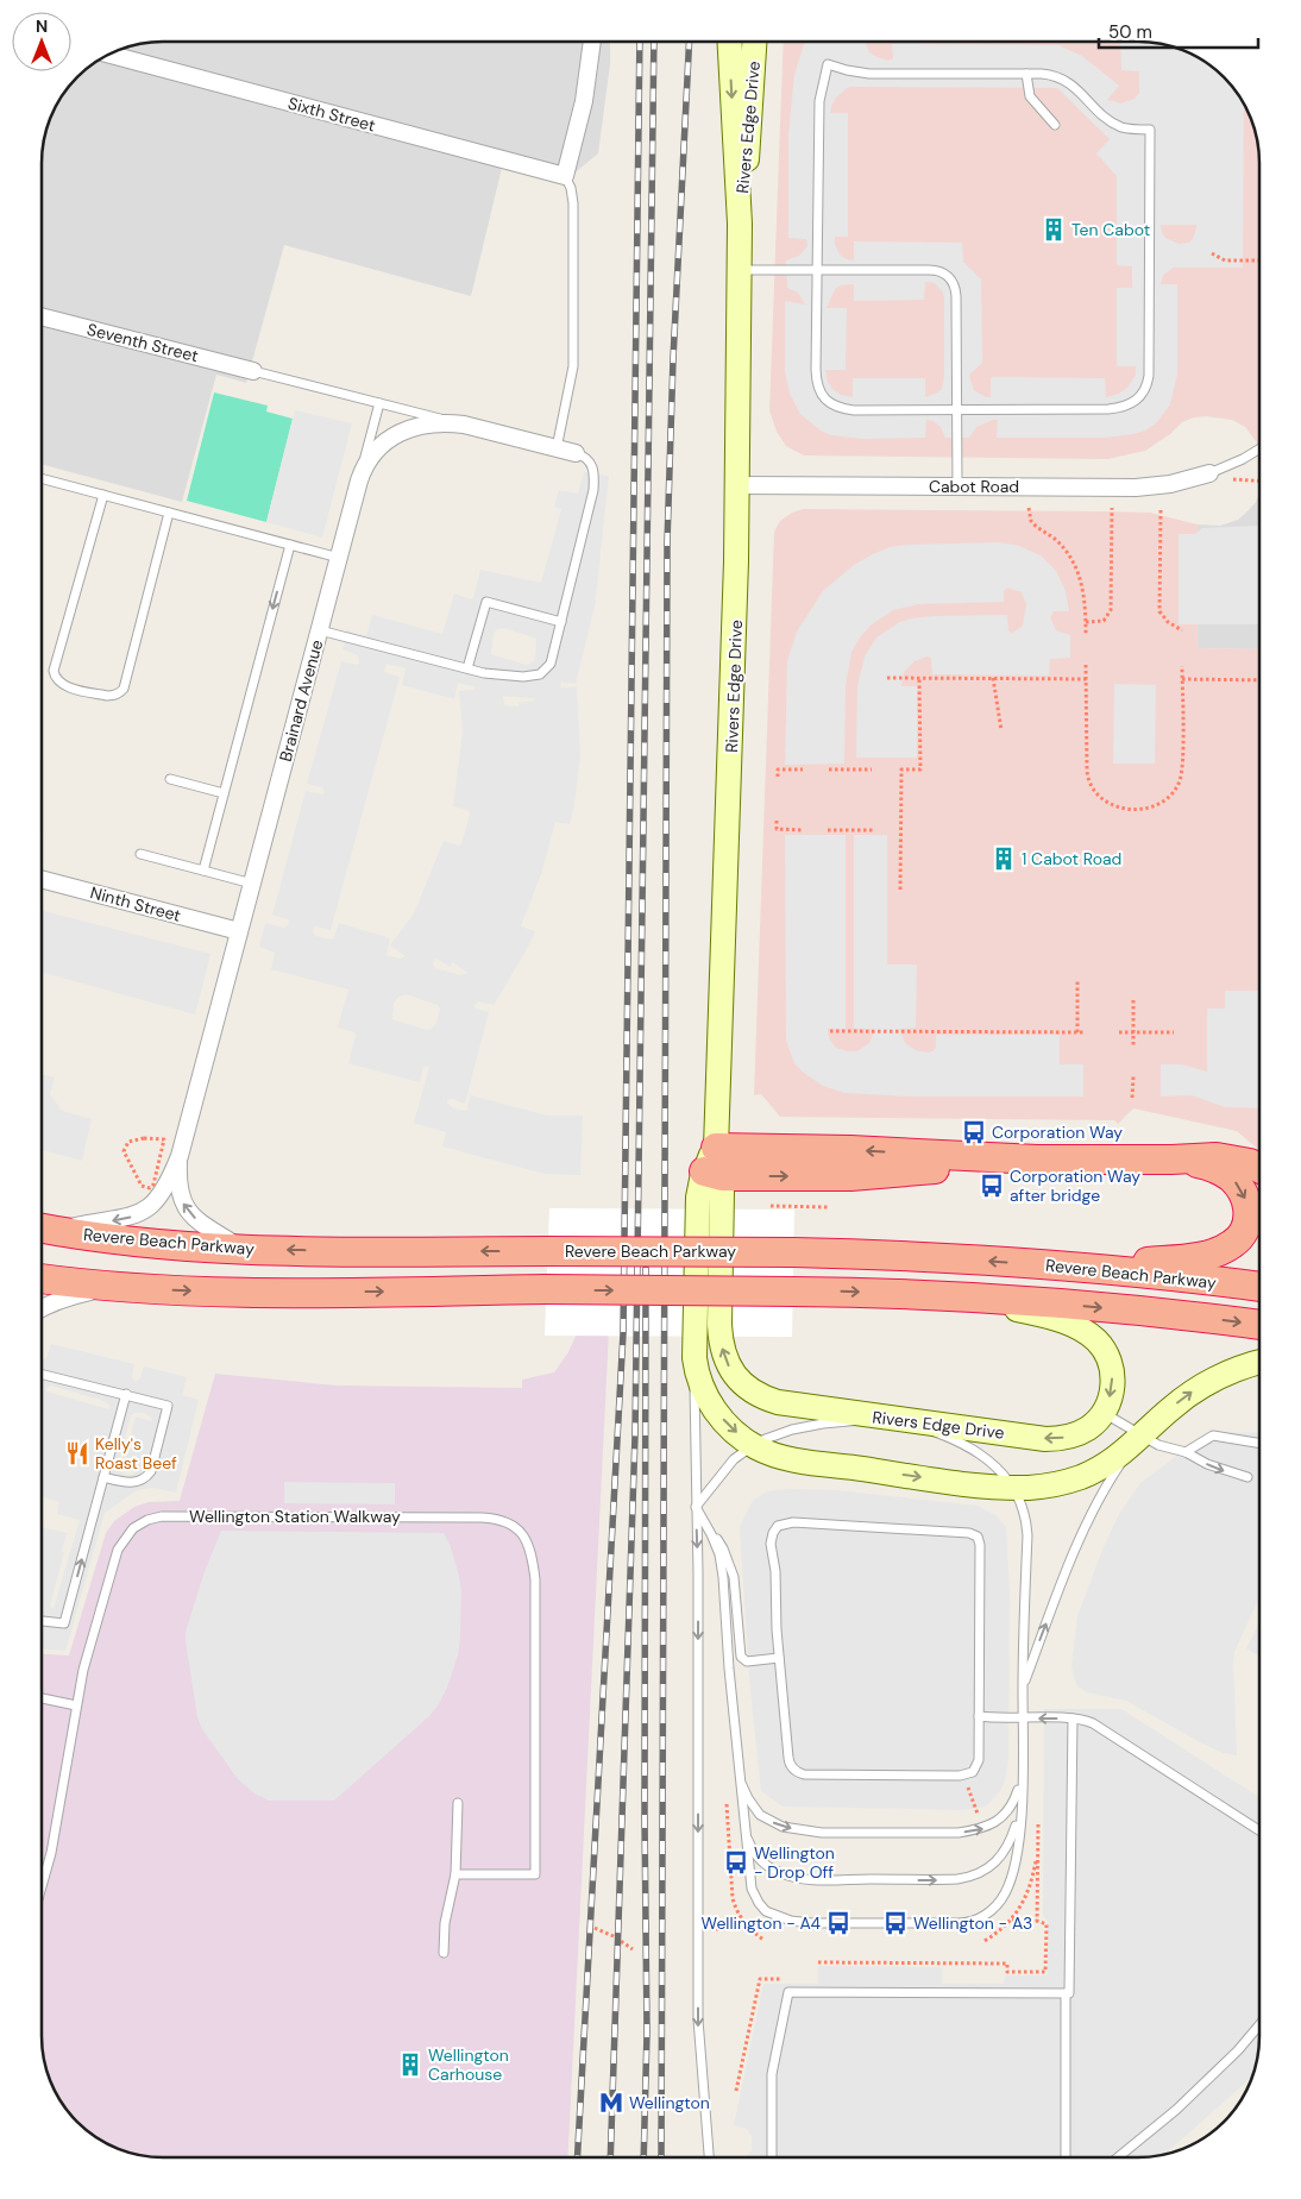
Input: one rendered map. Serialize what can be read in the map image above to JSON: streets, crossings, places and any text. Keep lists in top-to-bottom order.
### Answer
{
  "streets": {
    "highway": ["Revere Beach Parkway"],
    "main road": ["Rivers Edge Drive"],
    "street": [
      "Sixth Street",
      "Seventh Street",
      "Cabot Road",
      "Brainard Avenue",
      "Ninth Street"
    ],
    "lane": ["Wellington Station Walkway"]
  },
  "crossings": [
    ["Rivers Edge Drive", "Cabot Road"],
    ["Brainard Avenue", "Ninth Street"],
    ["Brainard Avenue", "Revere Beach Parkway"]
  ],
  "places": {
    "building": ["Ten Cabot", "1 Cabot Road", "Wellington Carhouse"],
    "bus stop": [
      "Corporation Way",
      "Corporation Way after bridge",
      "Wellington - Drop Off",
      "Wellington - A4",
      "Wellington - A3"
    ],
    "restaurant": ["Kelly's Roast Beef"],
    "metro station": ["Wellington"]
  },
  "scale_bar": "50 m",
  "north": "top"
}
